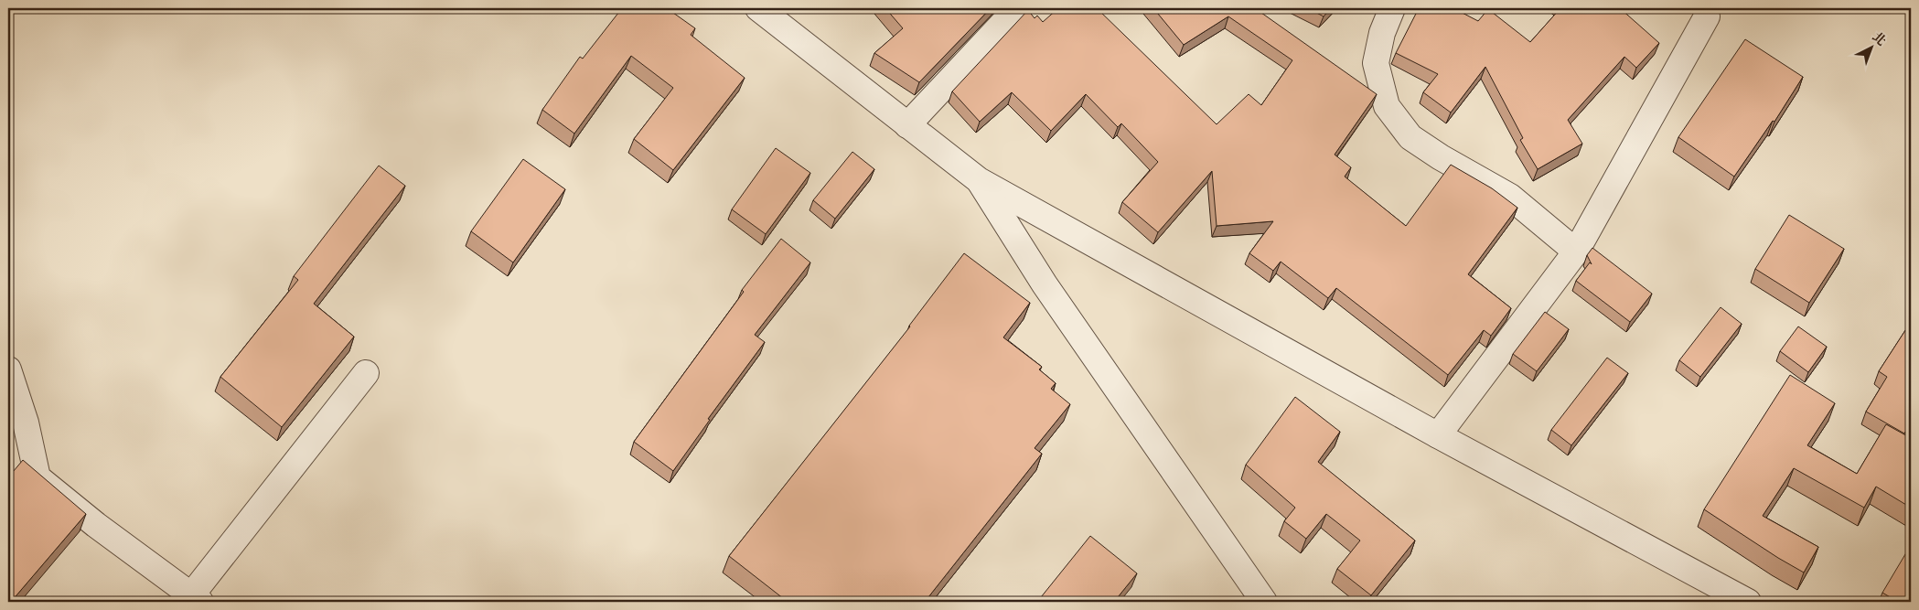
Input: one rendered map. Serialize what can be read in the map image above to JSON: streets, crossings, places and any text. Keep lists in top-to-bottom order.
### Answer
{
  "north": "top right"
}
